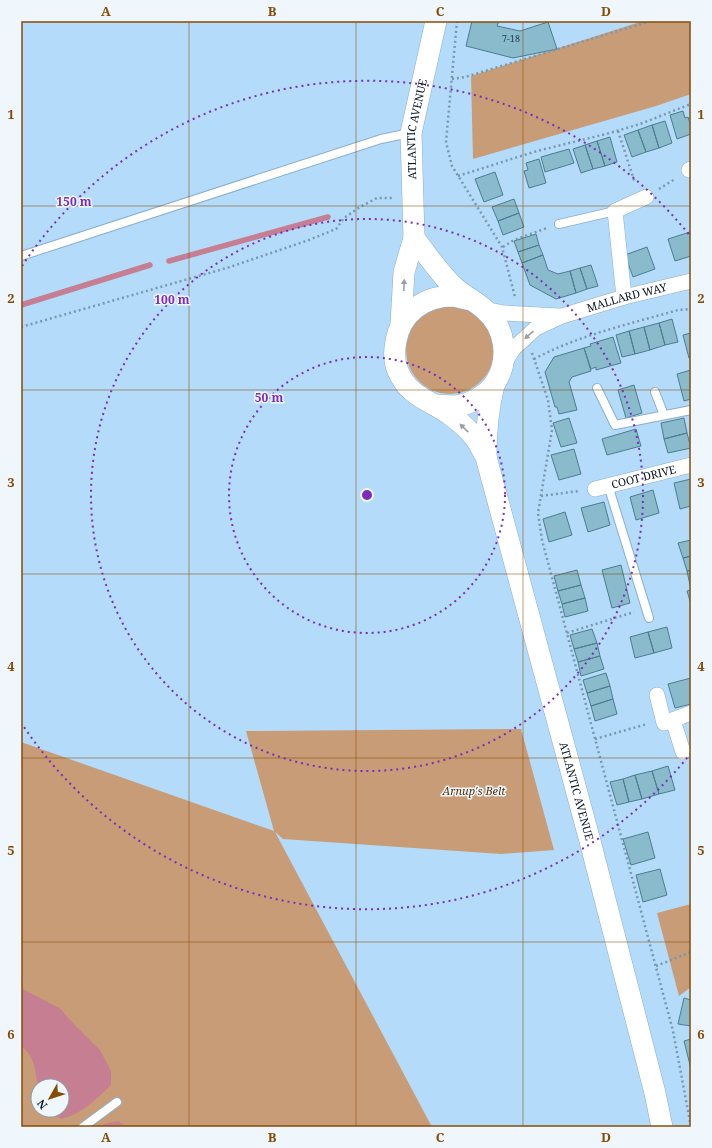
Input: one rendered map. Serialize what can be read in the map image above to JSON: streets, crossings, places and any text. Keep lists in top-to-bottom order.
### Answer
{
  "streets": {
    "street": ["ATLANTIC AVENUE", "MALLARD WAY", "COOT DRIVE"]
  },
  "parks": ["Arnup's Belt"],
  "house_numbers": ["7-18"],
  "north": "bottom left",
  "grid": {
    "columns": [
      "A",
      "B",
      "C",
      "D"
    ],
    "rows": [
      "1",
      "2",
      "3",
      "4",
      "5",
      "6"
    ]
  },
  "rings": ["150 m", "100 m", "50 m"]
}
